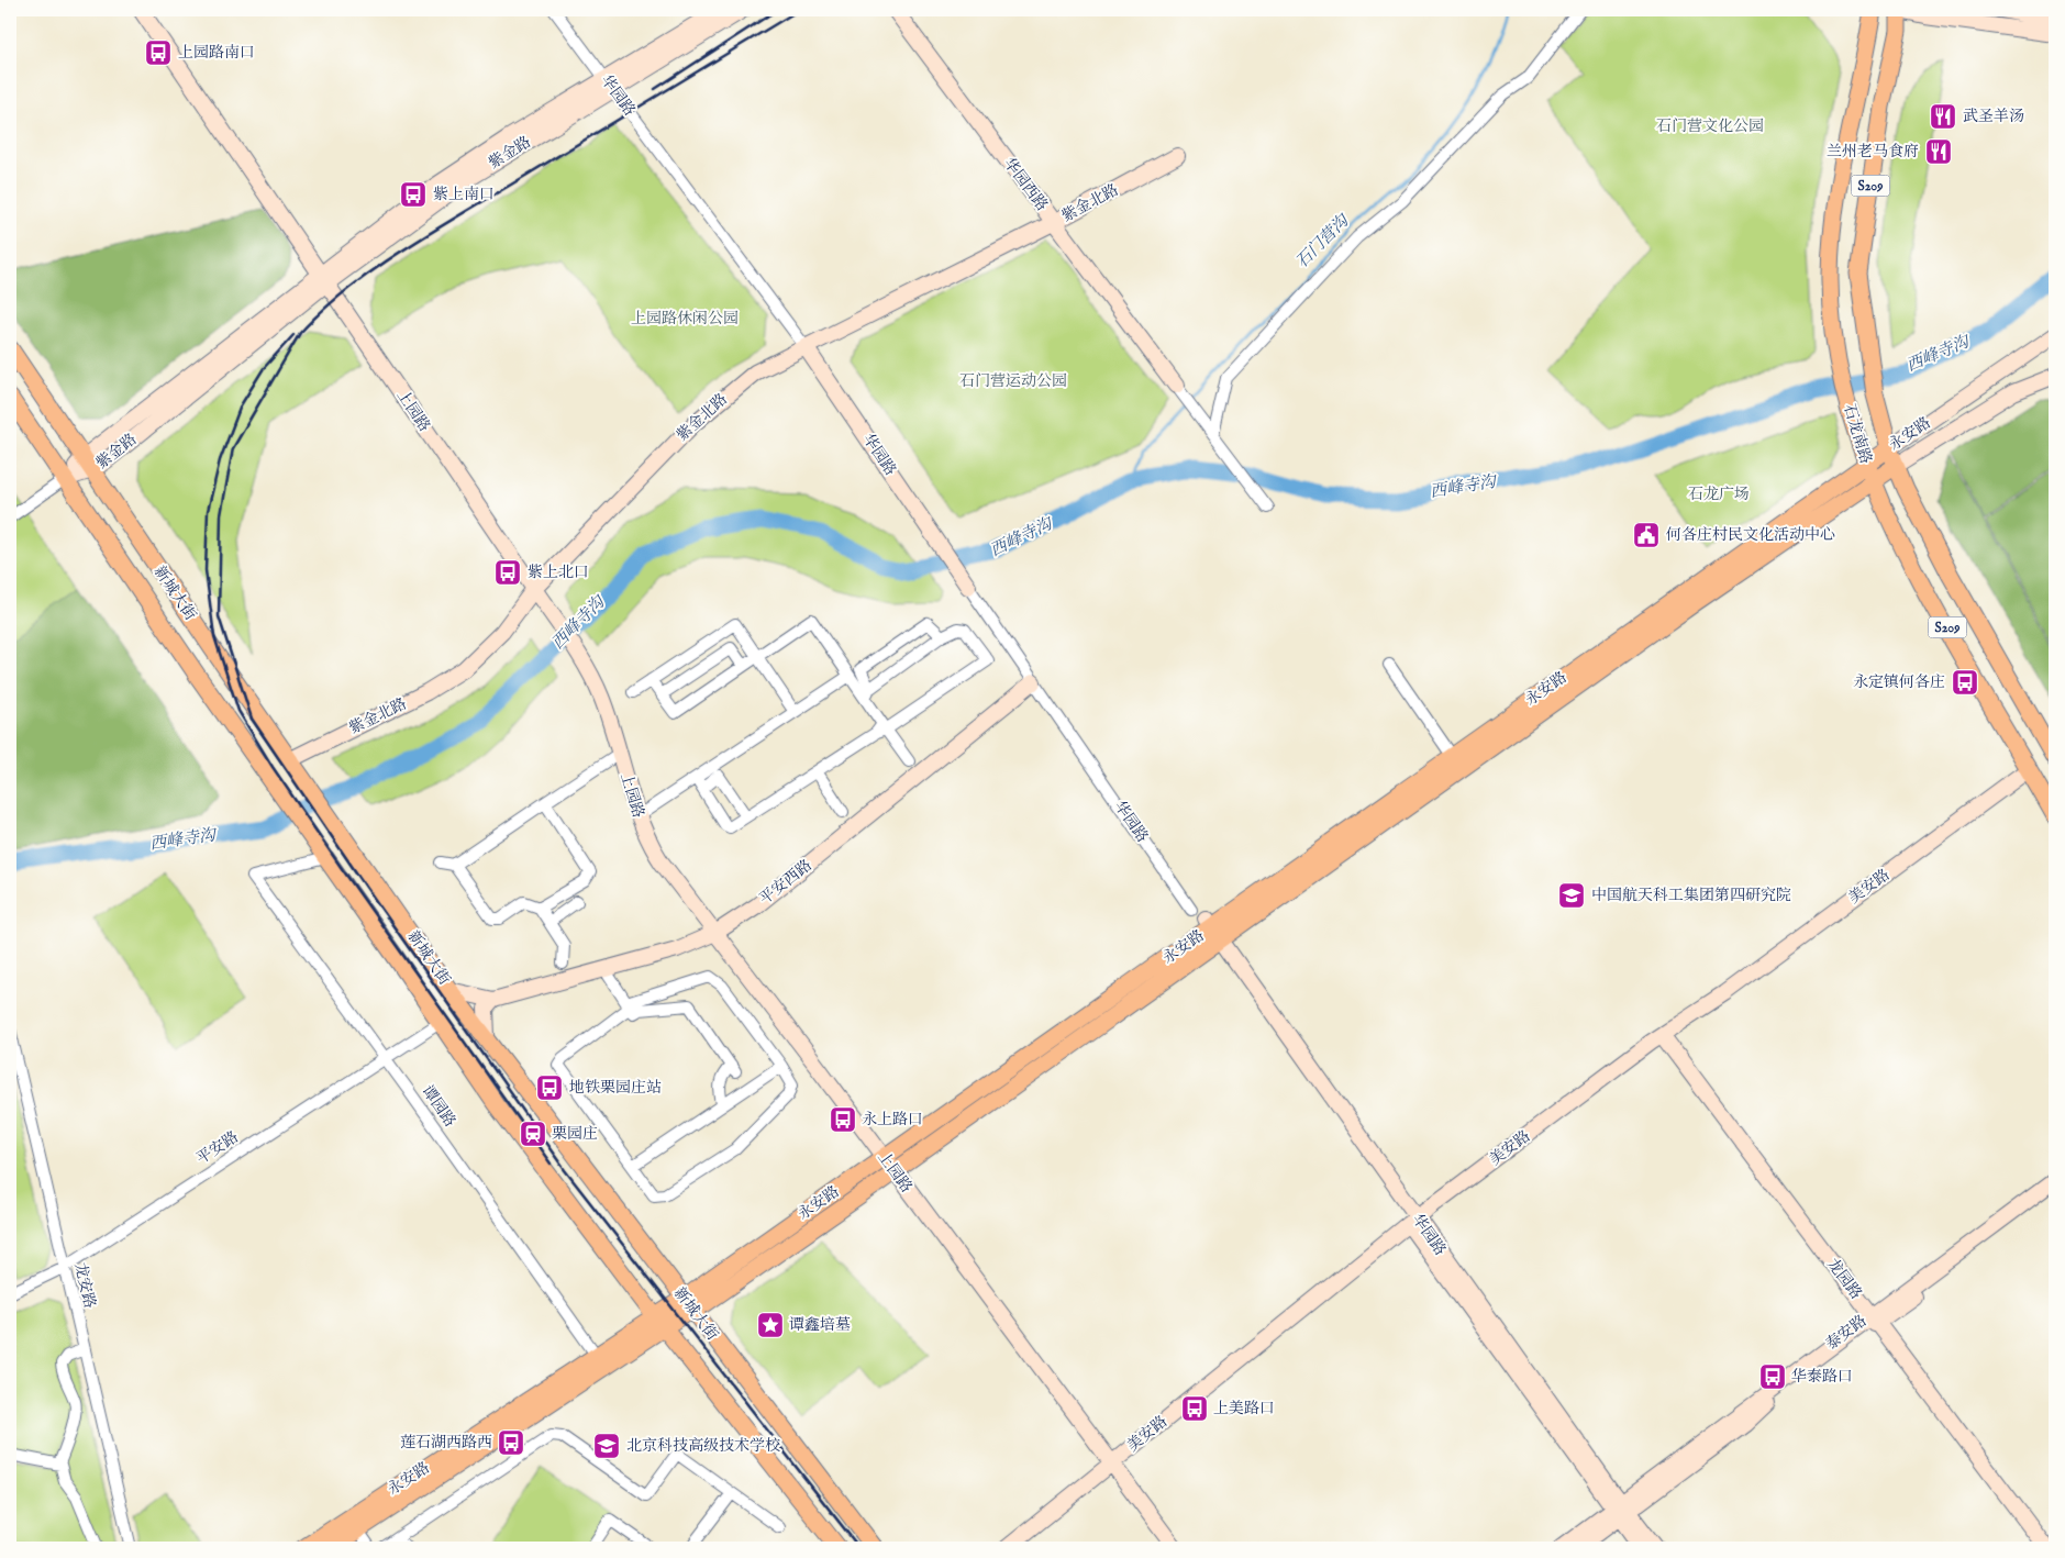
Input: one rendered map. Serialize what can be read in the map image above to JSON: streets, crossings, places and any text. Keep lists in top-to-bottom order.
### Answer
{
  "streets": {
    "main road": [
      "S209",
      "石龙南路",
      "永安路",
      "新城大街"
    ],
    "street": [
      "华园路",
      "紫金路",
      "华园西路",
      "紫金北路",
      "上园路",
      "平安西路",
      "美安路",
      "谭园路",
      "平安路",
      "龙园路",
      "龙安路",
      "泰安路"
    ]
  },
  "crossings": [
    ["华园路", "紫金路"],
    ["华园路", "紫金北路"],
    ["华园路", "永安路"],
    ["华园路", "平安西路"],
    ["华园路", "美安路"],
    ["华园路", "泰安路"],
    ["紫金路", "上园路"],
    ["紫金路", "新城大街"],
    ["华园西路", "紫金北路"],
    ["紫金北路", "上园路"],
    ["紫金北路", "新城大街"],
    ["上园路", "永安路"],
    ["上园路", "平安西路"],
    ["上园路", "美安路"],
    ["石龙南路", "永安路"],
    ["石龙南路", "美安路"],
    ["永安路", "新城大街"],
    ["永安路", "谭园路"],
    ["新城大街", "谭园路"],
    ["新城大街", "平安路"],
    ["美安路", "龙园路"],
    ["谭园路", "平安路"],
    ["平安路", "龙安路"],
    ["龙园路", "泰安路"]
  ],
  "water": ["石门营沟", "西峰寺沟"],
  "parks": [
    "石门营文化公园",
    "上园路休闲公园",
    "石门营运动公园",
    "石龙广场"
  ],
  "places": {
    "bus stop": [
      "上园路南口",
      "紫上南口",
      "紫上北口",
      "永定镇何各庄",
      "地铁栗园庄站",
      "永上路口",
      "华泰路口",
      "上美路口",
      "莲石湖西路西"
    ],
    "restaurant": ["武圣羊汤", "兰州老马食府"],
    "public building": ["何各庄村民文化活动中心"],
    "school or university": ["中国航天科工集团第四研究院", "北京科技高级技术学校"],
    "station": ["栗园庄"],
    "place": ["谭鑫培墓"]
  }
}
